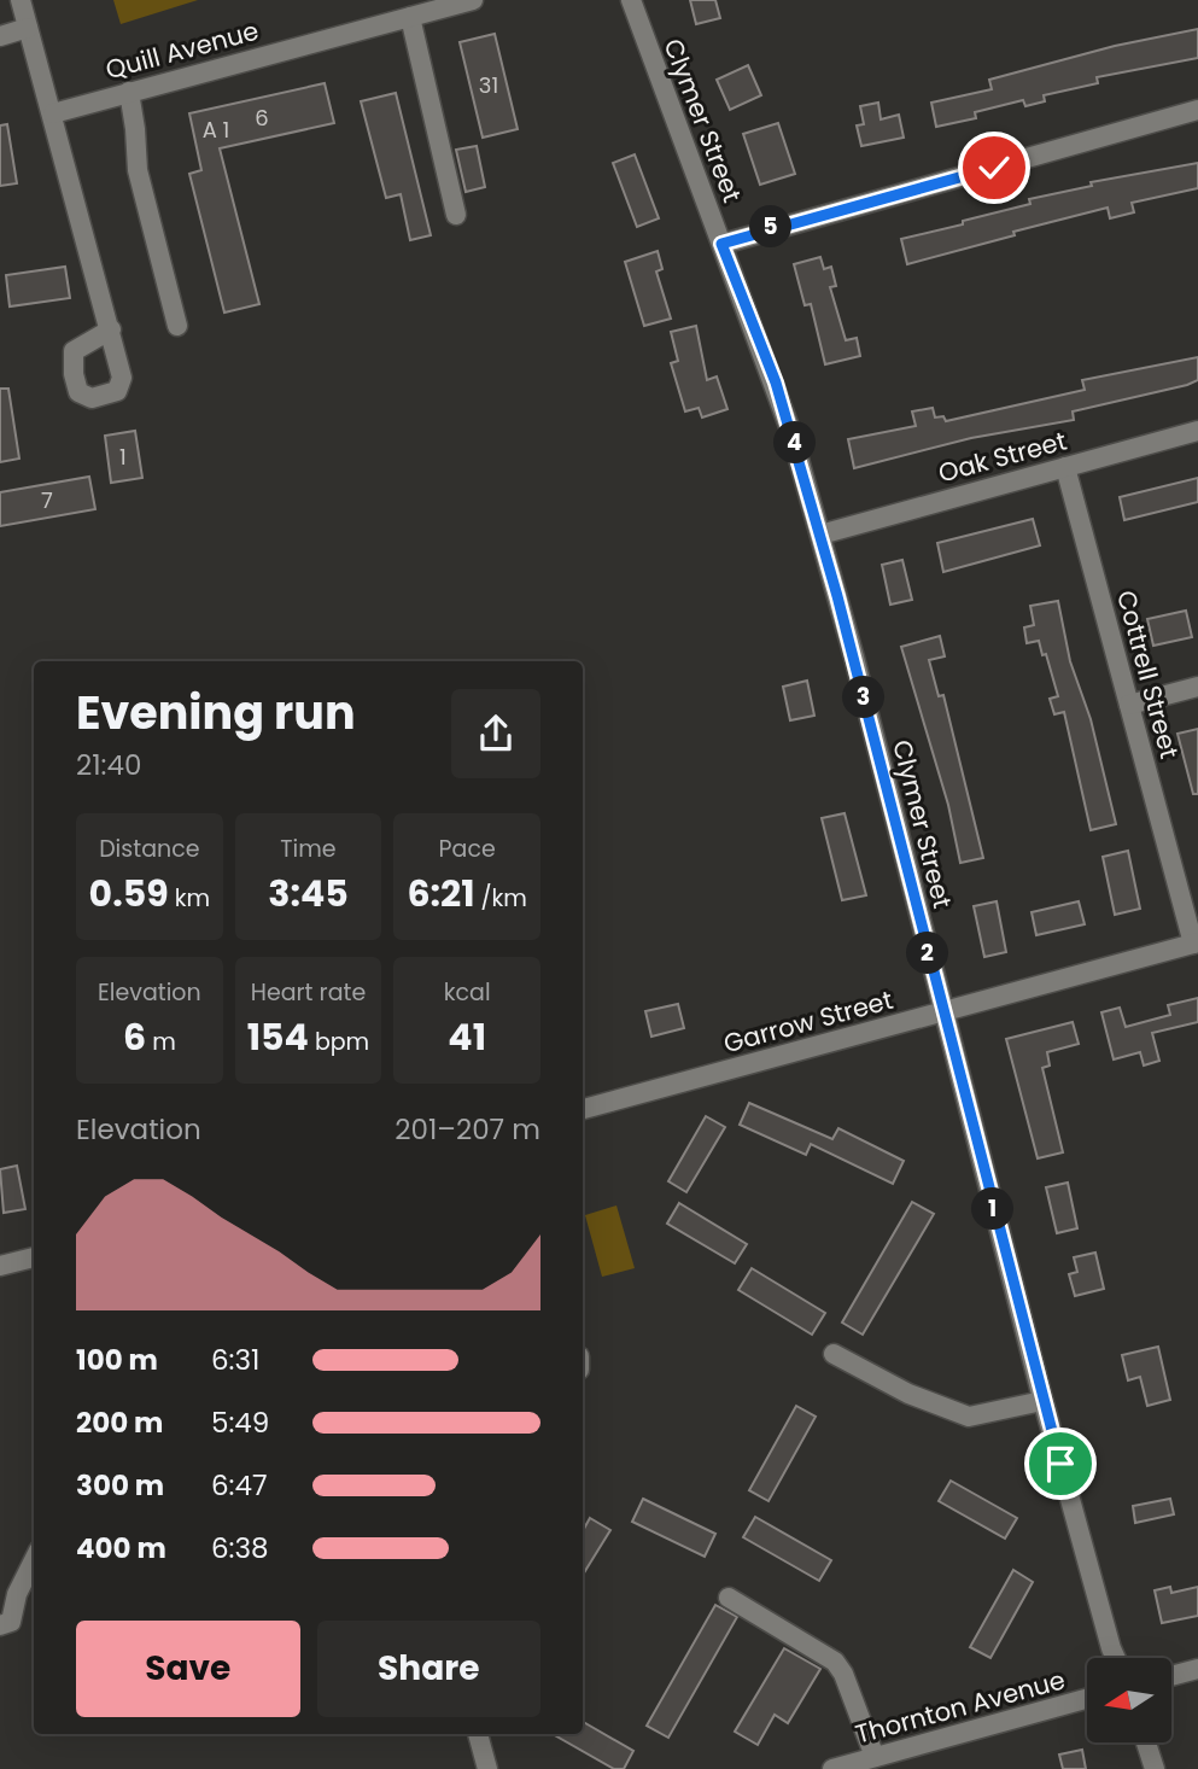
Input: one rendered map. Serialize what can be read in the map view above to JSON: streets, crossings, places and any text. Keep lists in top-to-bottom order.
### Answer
{
  "streets": {
    "street": [
      "Quill Avenue",
      "Clymer Street",
      "Oak Street",
      "Cottrell Street",
      "Garrow Street",
      "Thornton Avenue"
    ]
  },
  "crossings": [
    ["Clymer Street", "Oak Street"],
    ["Clymer Street", "Garrow Street"],
    ["Oak Street", "Cottrell Street"],
    ["Cottrell Street", "Garrow Street"]
  ],
  "house_numbers": [
    "31",
    "6",
    "A 1",
    "1",
    "7"
  ],
  "north": "left",
  "page": {
    "pins": [
      "5",
      "4",
      "3",
      "2",
      "1"
    ],
    "heading": ["Evening run", "21:40"],
    "stats": [
      ["Distance", "0.59 km"],
      ["Time", "3:45"],
      ["Pace", "6:21 /km"],
      ["Elevation", "6 m"],
      ["Heart rate", "154 bpm"],
      ["kcal", "41"]
    ],
    "chart": ["Elevation", "201–207 m"],
    "list": [
      {
        "name": "100 m",
        "note": "6:31"
      },
      {
        "name": "200 m",
        "note": "5:49"
      },
      {
        "name": "300 m",
        "note": "6:47"
      },
      {
        "name": "400 m",
        "note": "6:38"
      }
    ],
    "buttons": ["Save", "Share"]
  }
}
